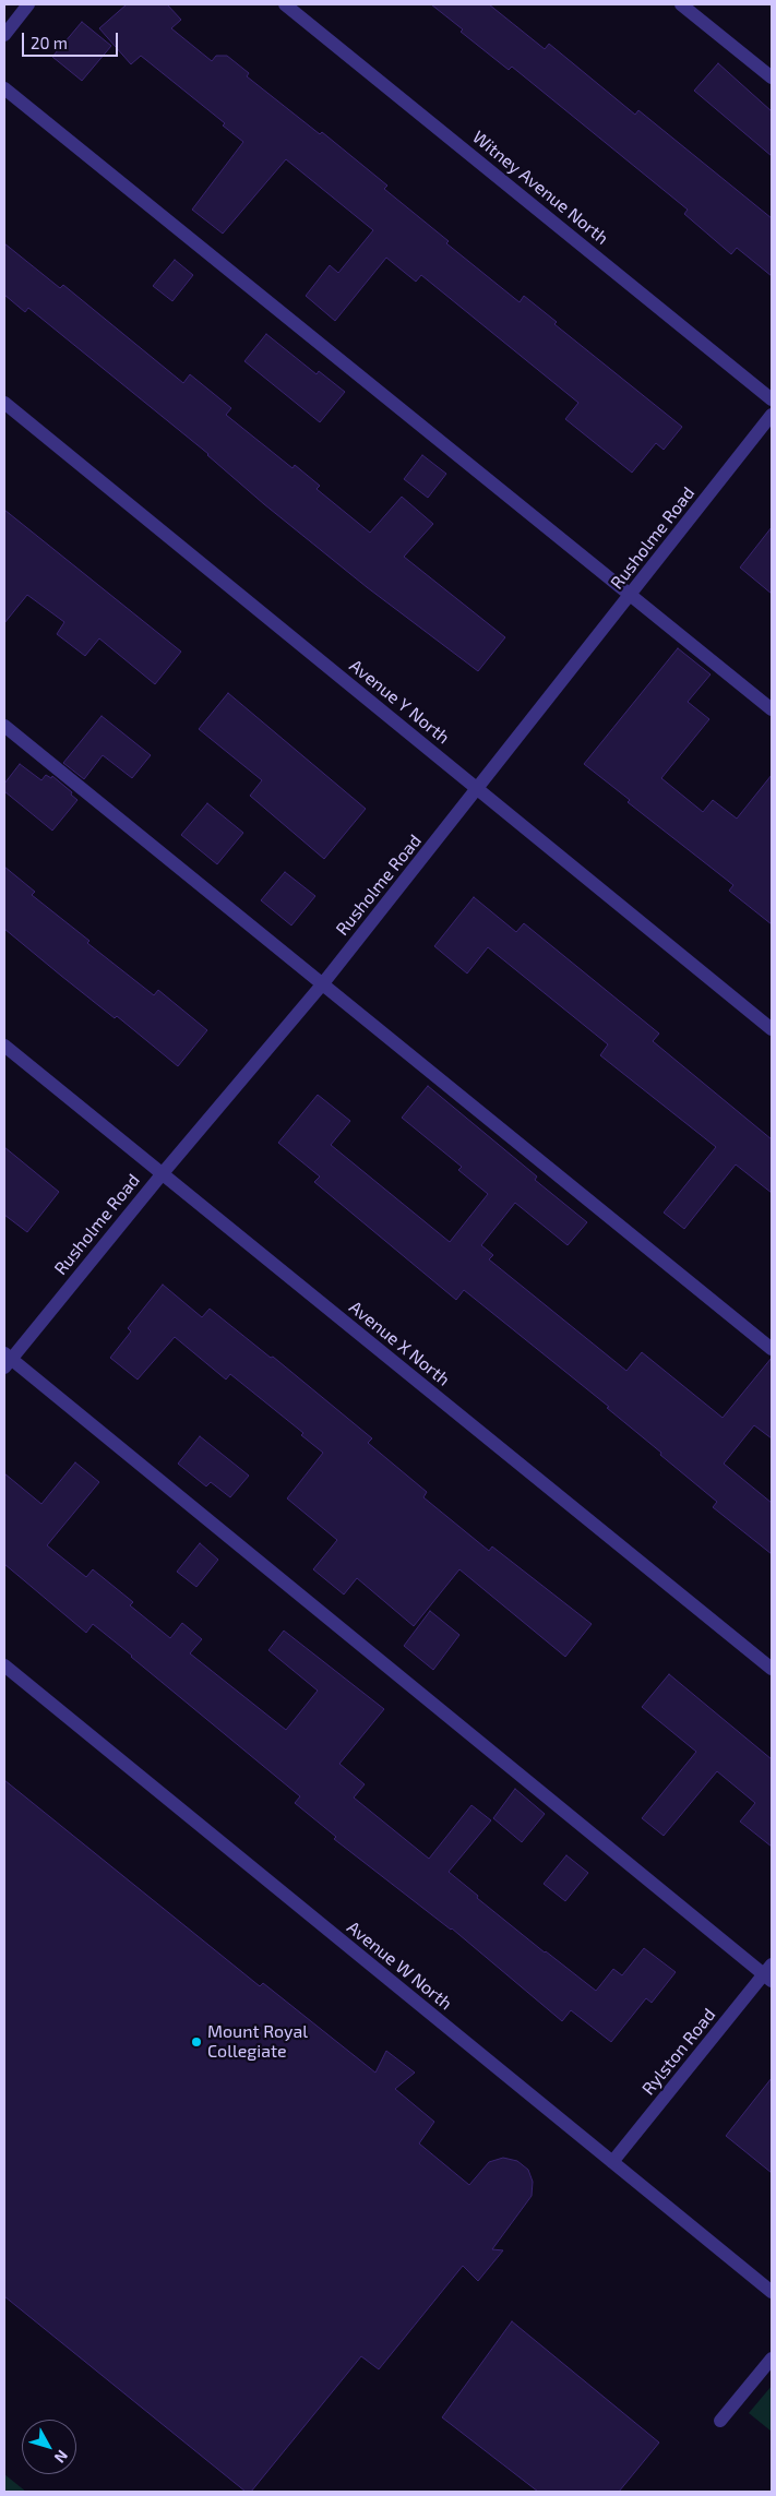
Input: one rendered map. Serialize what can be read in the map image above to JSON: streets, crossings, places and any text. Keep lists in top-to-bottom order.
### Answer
{
  "streets": {
    "street": [
      "Witney Avenue North",
      "Rusholme Road",
      "Avenue Y North",
      "Avenue X North",
      "Avenue W North",
      "Rylston Road"
    ]
  },
  "crossings": [
    ["Rusholme Road", "Avenue Y North"],
    ["Rusholme Road", "Avenue X North"],
    ["Avenue W North", "Rylston Road"]
  ],
  "places": ["Mount Royal Collegiate"],
  "scale_bar": "20 m",
  "north": "bottom right"
}
